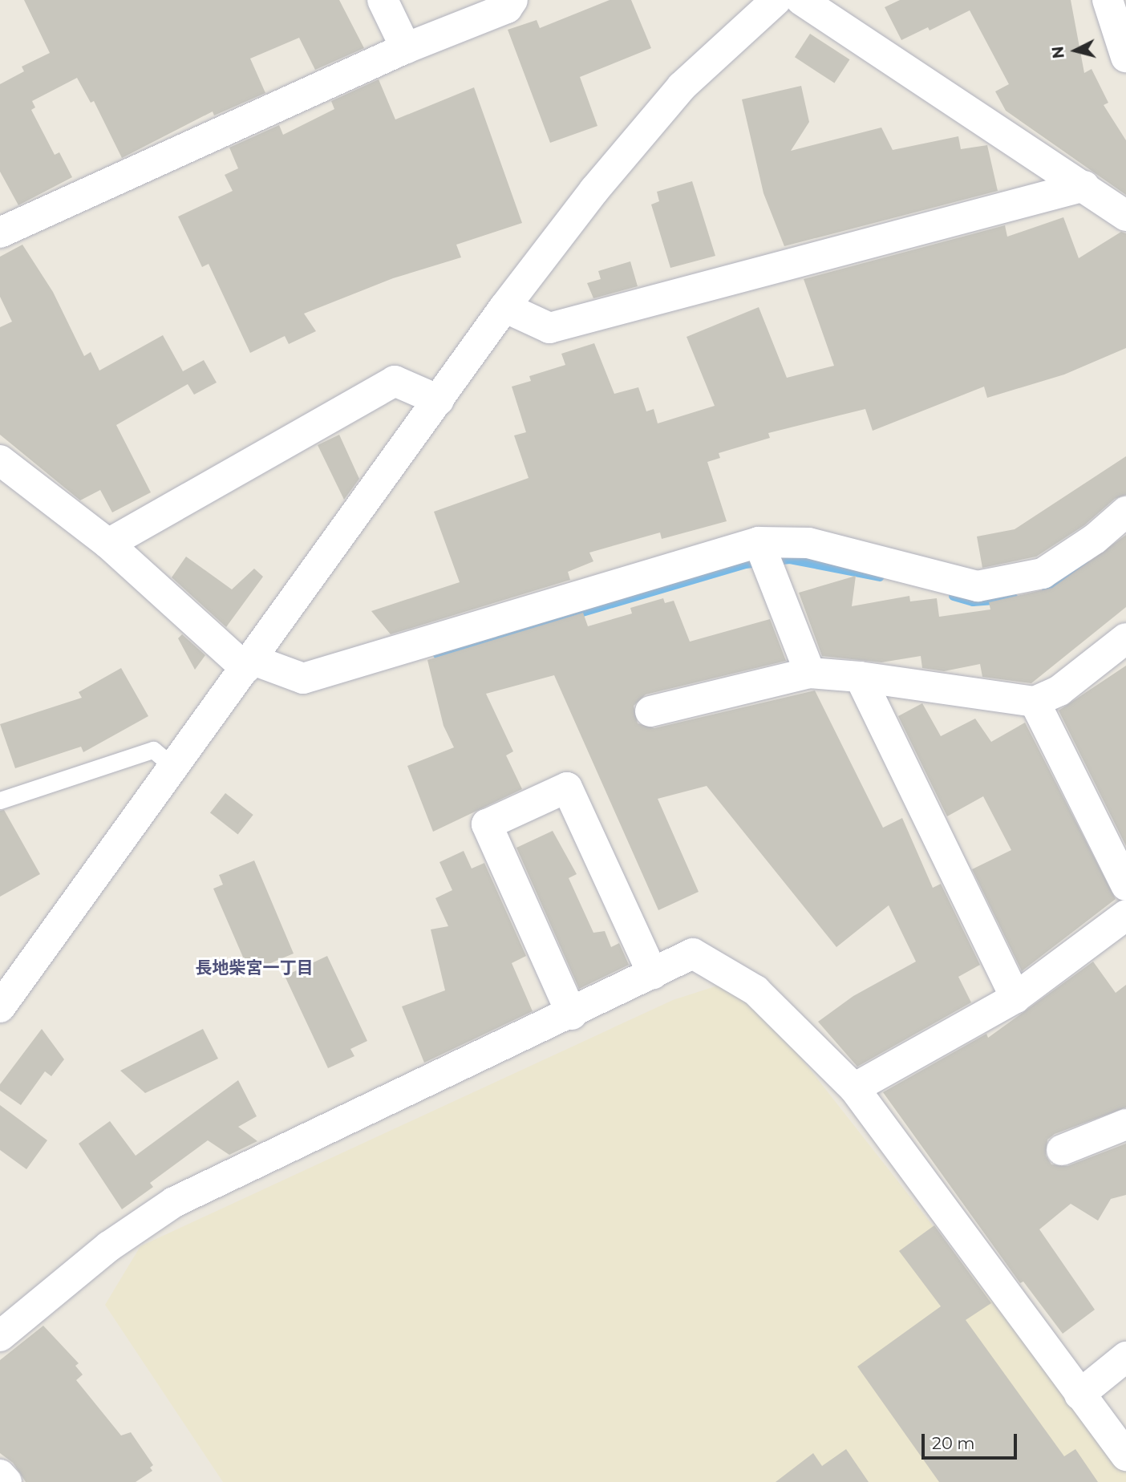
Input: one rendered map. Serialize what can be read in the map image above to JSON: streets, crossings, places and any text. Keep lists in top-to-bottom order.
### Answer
{
  "districts": ["長地柴宮一丁目"],
  "scale_bar": "20 m",
  "north": "left"
}
